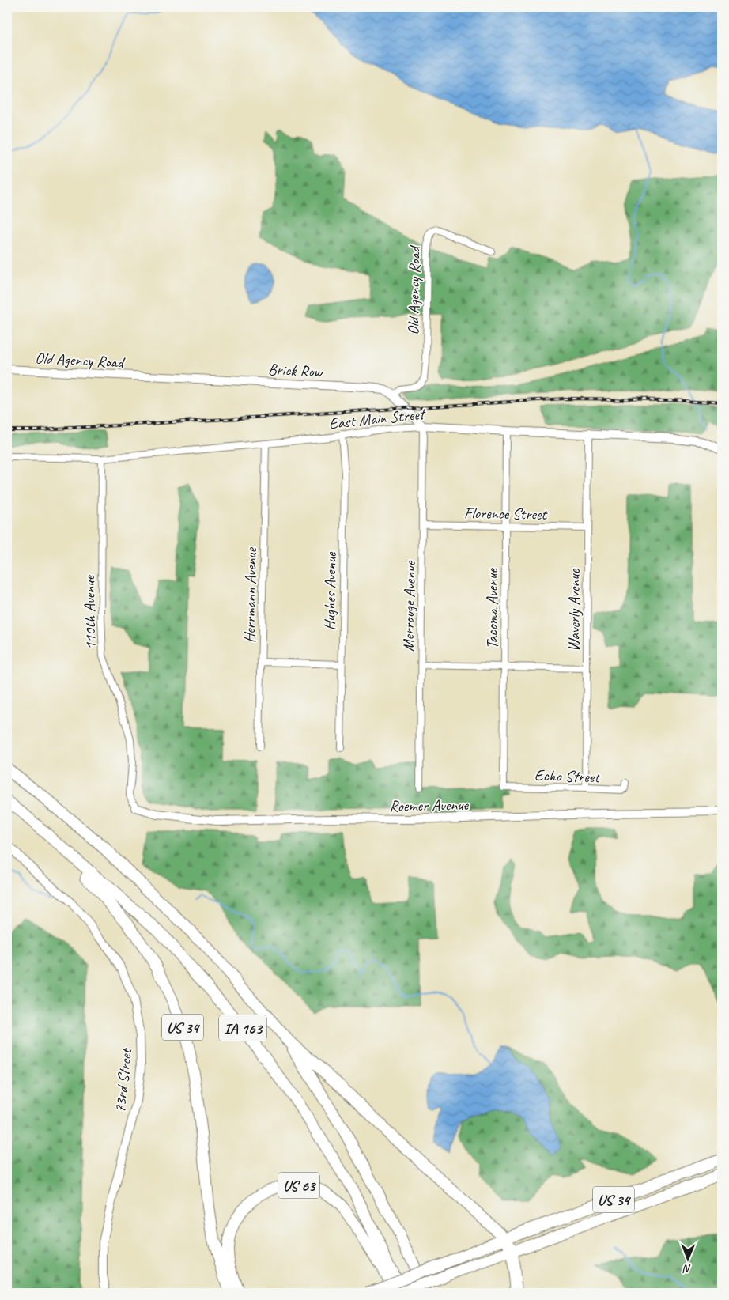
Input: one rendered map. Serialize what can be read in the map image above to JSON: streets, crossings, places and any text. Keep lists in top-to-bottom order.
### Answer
{
  "streets": {
    "highway": ["US 34", "IA 163", "US 63"],
    "street": [
      "Old Agency Road",
      "Brick Row",
      "East Main Street",
      "Florence Street",
      "Hughes Avenue",
      "Herrmann Avenue",
      "Merrouge Avenue",
      "Tacoma Avenue",
      "Waverly Avenue",
      "110th Avenue",
      "Echo Street",
      "Roemer Avenue",
      "73rd Street"
    ]
  },
  "crossings": [
    ["Old Agency Road", "Brick Row"],
    ["Brick Row", "East Main Street"],
    ["Brick Row", "Merrouge Avenue"],
    ["East Main Street", "Hughes Avenue"],
    ["East Main Street", "Herrmann Avenue"],
    ["East Main Street", "Merrouge Avenue"],
    ["East Main Street", "Tacoma Avenue"],
    ["East Main Street", "Waverly Avenue"],
    ["East Main Street", "110th Avenue"],
    ["Florence Street", "Merrouge Avenue"],
    ["Florence Street", "Tacoma Avenue"],
    ["Florence Street", "Waverly Avenue"],
    ["Tacoma Avenue", "Echo Street"],
    ["Waverly Avenue", "Echo Street"],
    ["110th Avenue", "Roemer Avenue"],
    ["US 34", "IA 163"],
    ["US 34", "US 63"],
    ["IA 163", "US 63"]
  ],
  "north": "bottom"
}
